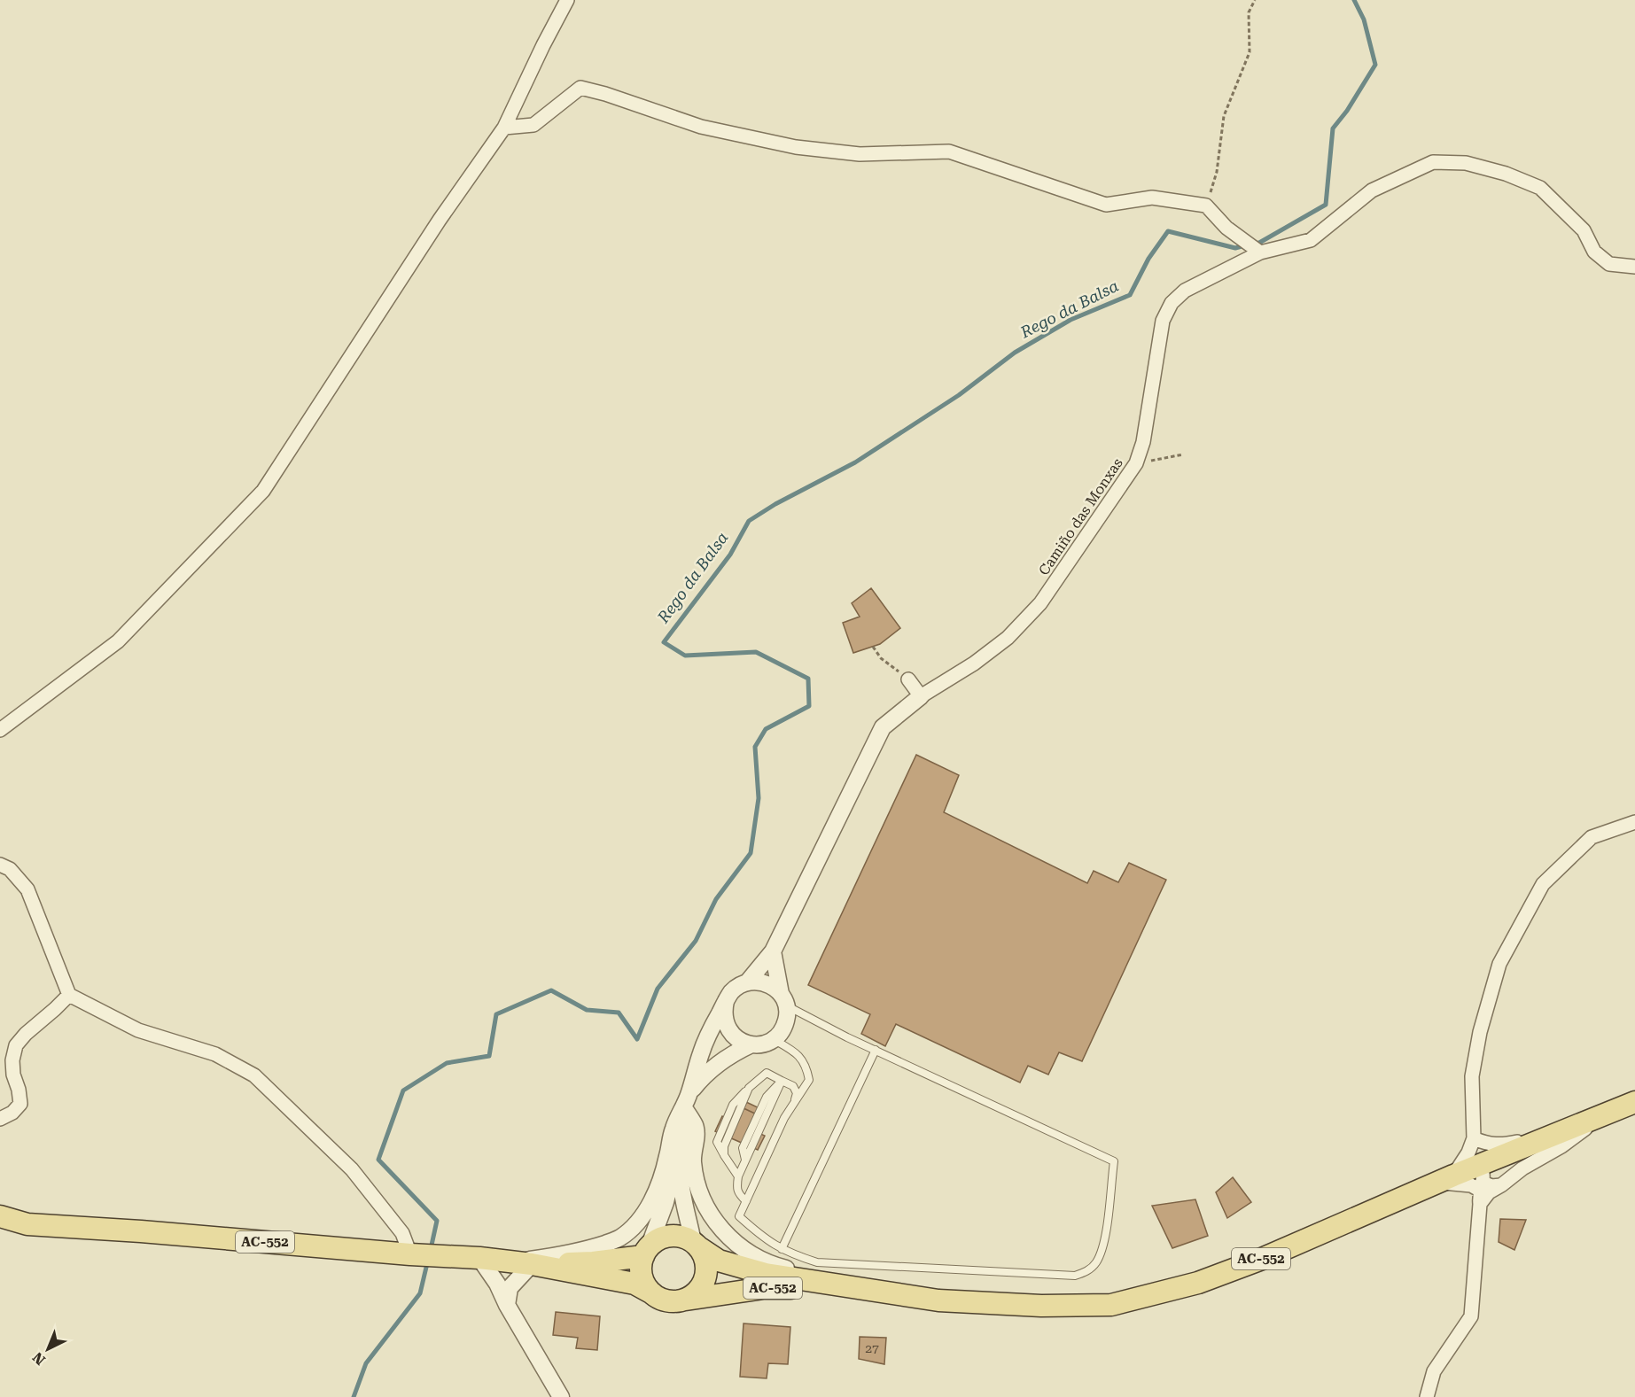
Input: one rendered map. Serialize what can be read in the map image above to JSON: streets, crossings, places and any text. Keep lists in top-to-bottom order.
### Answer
{
  "streets": {
    "main road": ["AC-552"],
    "street": ["Camiño das Monxas"]
  },
  "water": ["Rego da Balsa"],
  "house_numbers": ["27"],
  "north": "bottom left"
}
